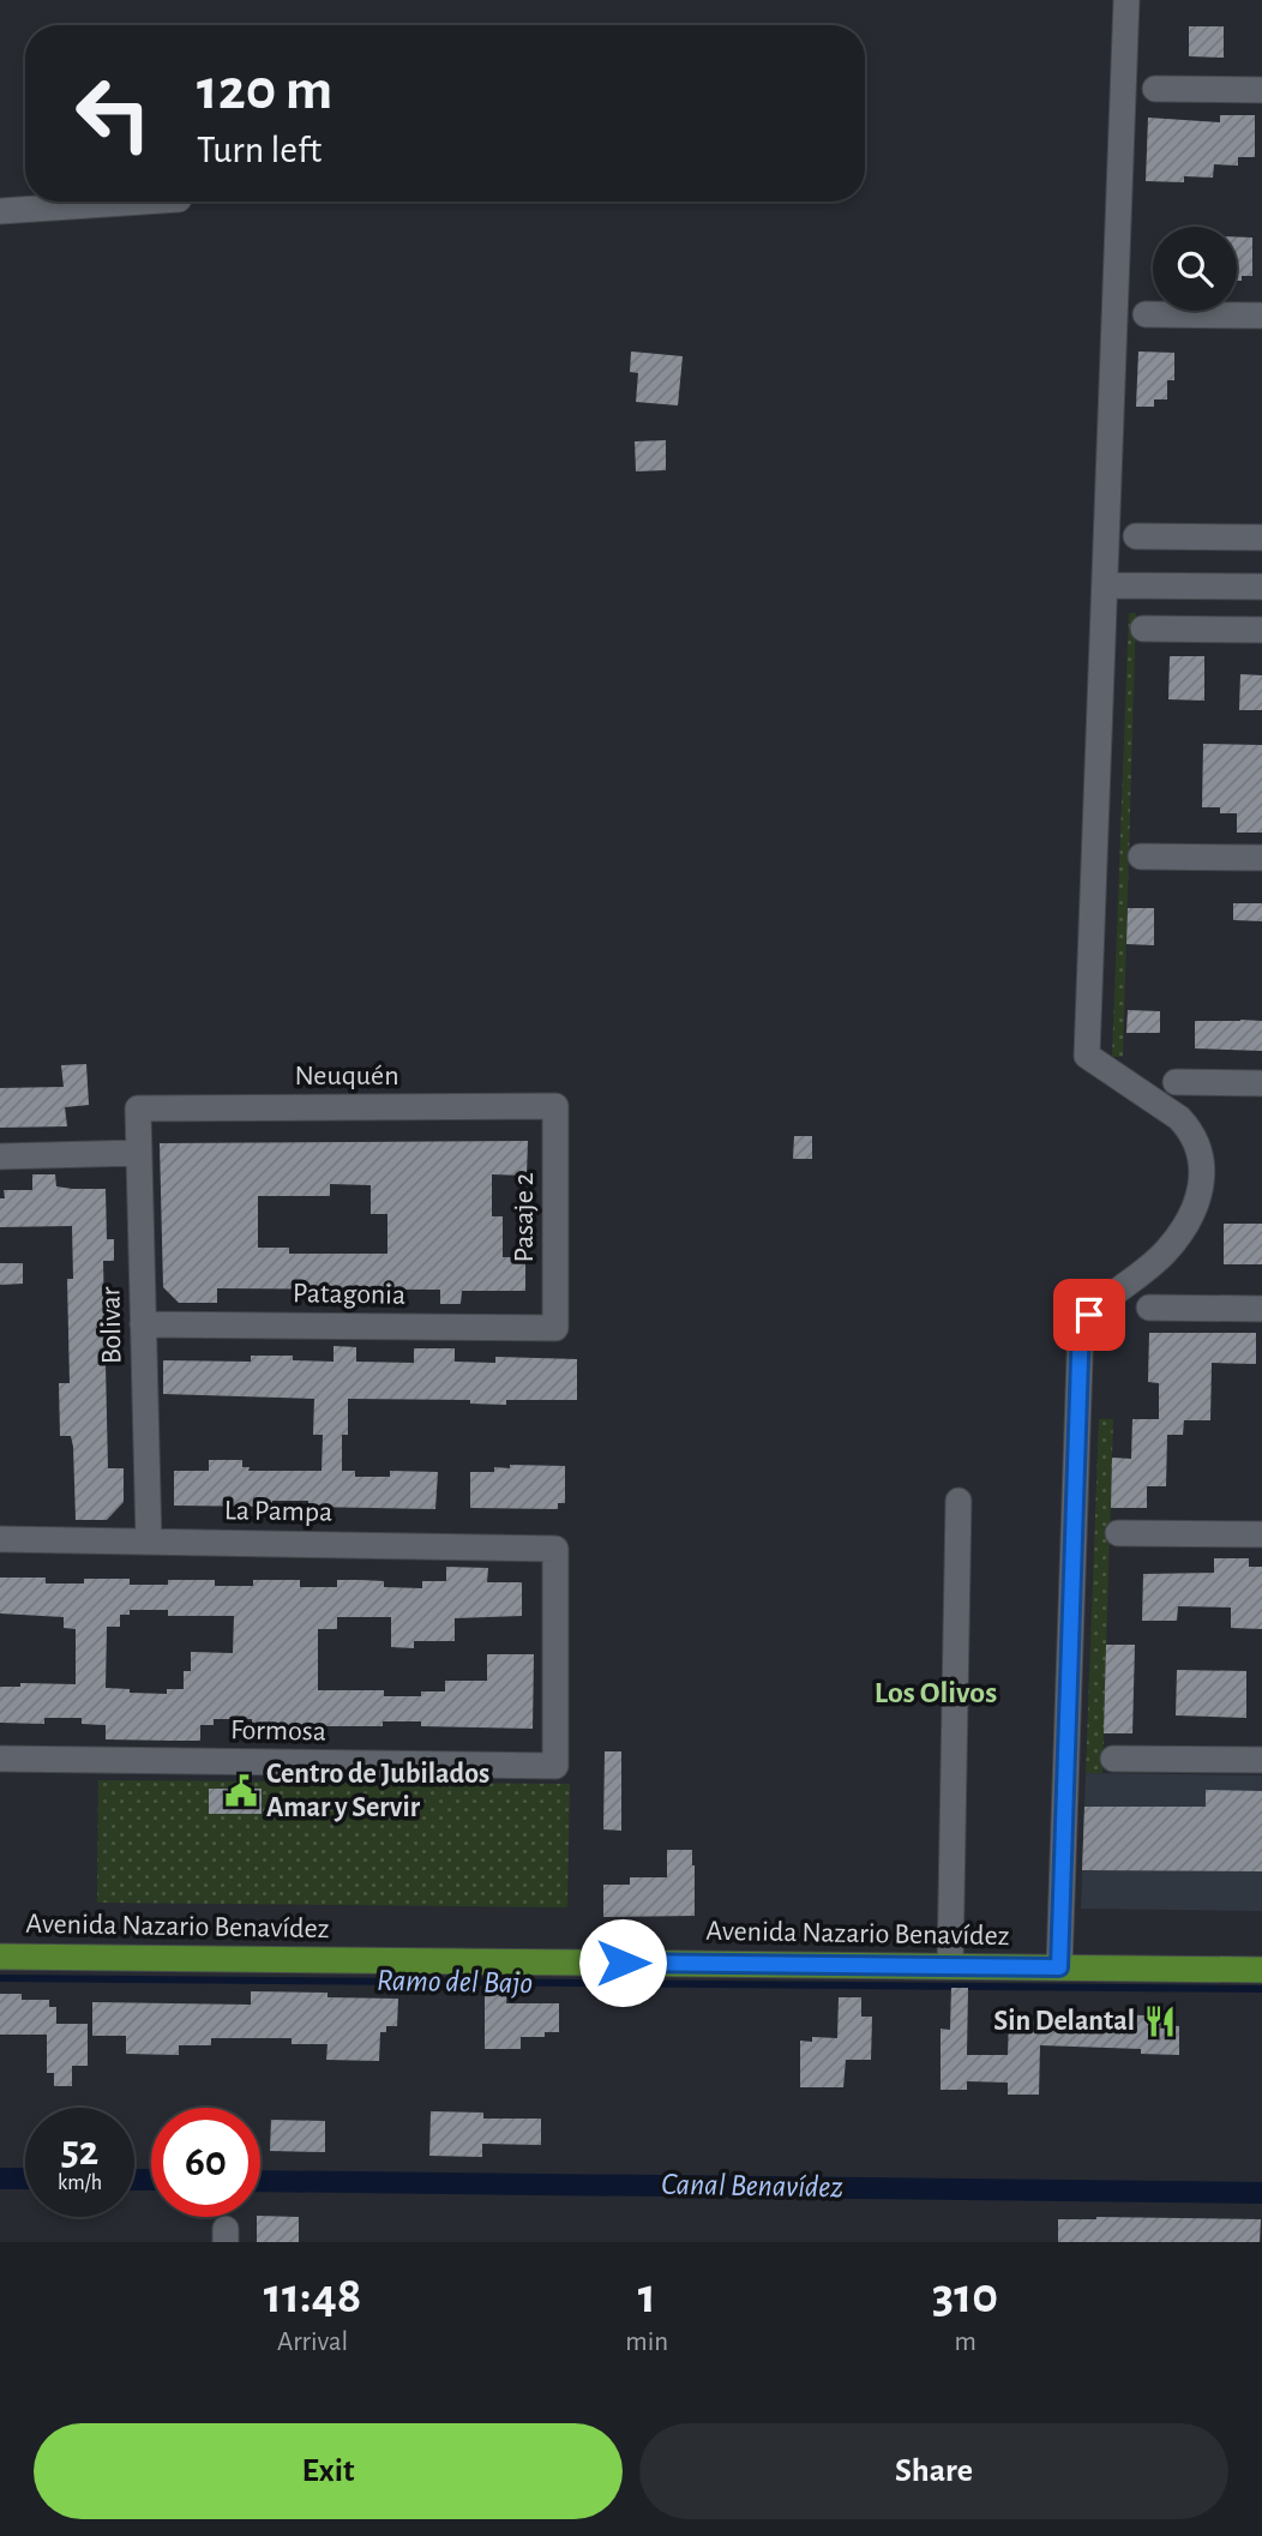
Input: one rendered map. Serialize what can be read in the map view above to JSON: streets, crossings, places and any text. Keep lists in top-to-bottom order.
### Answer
{
  "streets": {
    "main road": ["Avenida Nazario Benavídez"],
    "street": [
      "Neuquén",
      "Pasaje 2",
      "Patagonia",
      "Bolivar",
      "La Pampa",
      "Formosa"
    ]
  },
  "crossings": [
    ["Neuquén", "Pasaje 2"],
    ["Neuquén", "Bolivar"],
    ["Pasaje 2", "Patagonia"],
    ["Patagonia", "Bolivar"],
    ["Bolivar", "La Pampa"],
    ["La Pampa", "Formosa"]
  ],
  "districts": ["Los Olivos"],
  "water": ["Ramo del Bajo", "Canal Benavídez"],
  "places": {
    "public building": ["Centro de Jubilados Amar y Servir"],
    "restaurant": ["Sin Delantal"]
  },
  "page": {
    "turn": ["120 m", "Turn left"],
    "speed": "52 km/h",
    "limit": "60",
    "eta": [
      "11:48",
      "Arrival",
      "1",
      "min",
      "310",
      "m"
    ],
    "buttons": ["Exit", "Share"]
  }
}
